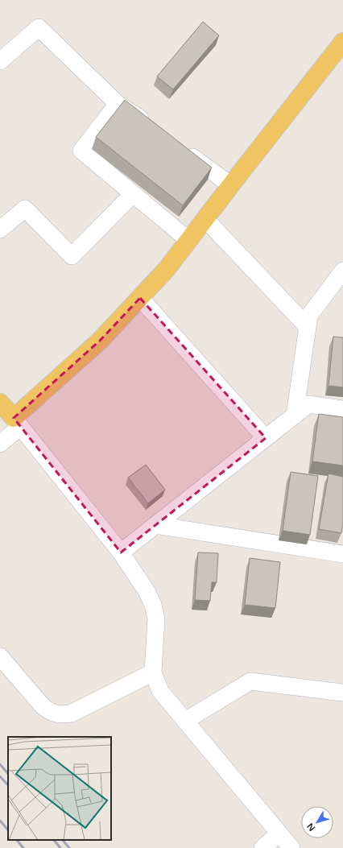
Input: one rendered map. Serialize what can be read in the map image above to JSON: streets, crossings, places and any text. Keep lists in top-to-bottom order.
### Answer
{
  "north": "bottom left"
}
